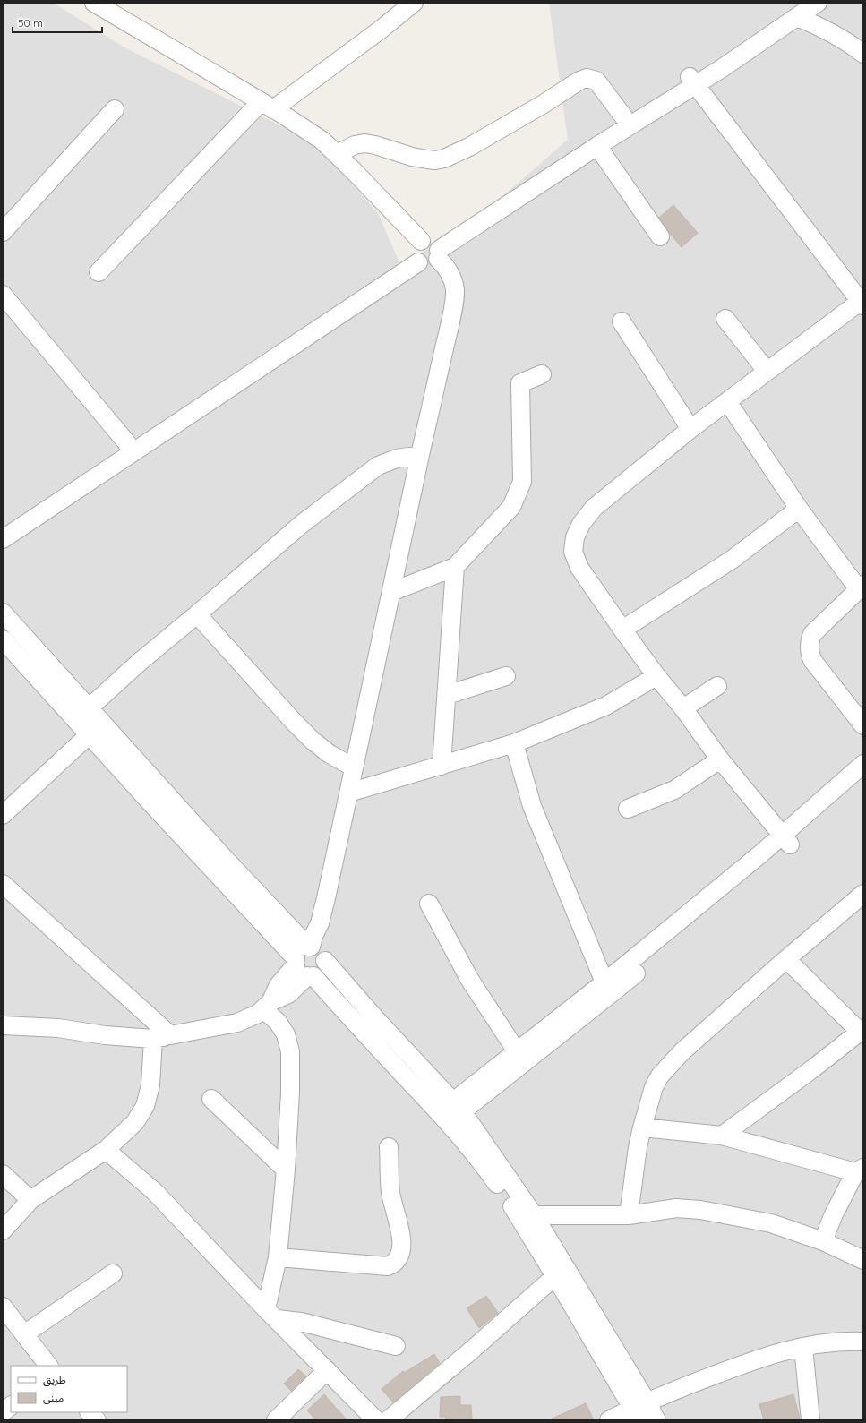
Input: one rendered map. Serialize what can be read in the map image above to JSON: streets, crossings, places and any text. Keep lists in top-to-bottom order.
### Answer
{
  "legend": ["طريق", "مبنى"],
  "scale_bar": "50 m"
}
